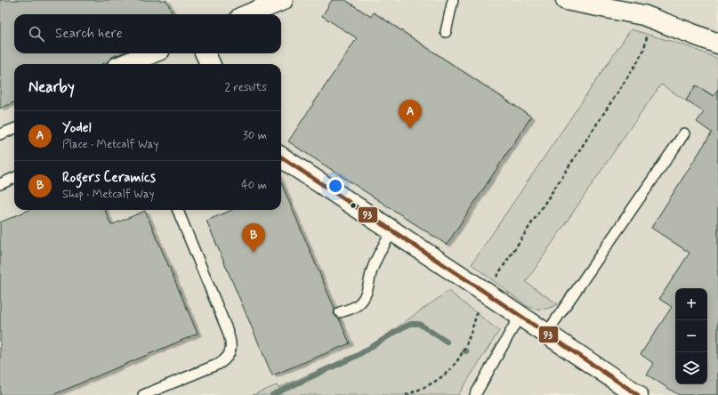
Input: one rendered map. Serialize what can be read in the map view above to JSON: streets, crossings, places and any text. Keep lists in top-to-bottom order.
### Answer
{
  "lines": ["transit line 93"],
  "page": {
    "search": "Search here",
    "heading": ["Nearby", "2 results"],
    "pins": ["A", "B"],
    "list": [
      {
        "mark": "A",
        "name": "Yodel",
        "note": "Place · Metcalf Way",
        "value": "30 m"
      },
      {
        "mark": "B",
        "name": "Rogers Ceramics",
        "note": "Shop · Metcalf Way",
        "value": "40 m"
      }
    ],
    "map_buttons": ["+", "−"]
  }
}
